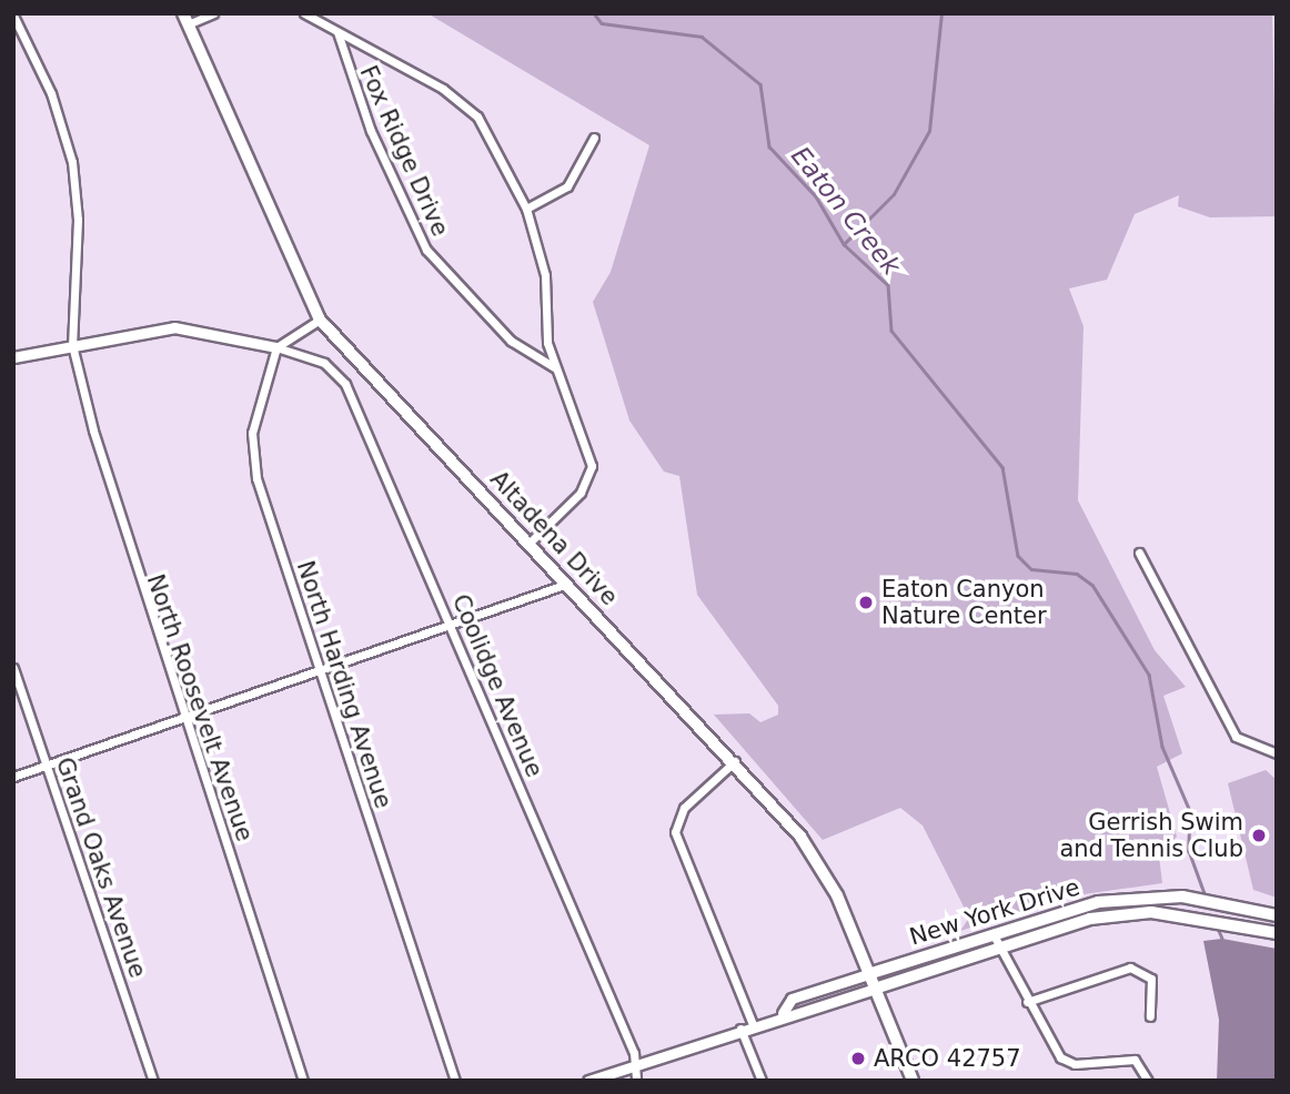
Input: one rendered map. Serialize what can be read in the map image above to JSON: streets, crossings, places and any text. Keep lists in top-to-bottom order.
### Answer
{
  "streets": {
    "main road": ["Altadena Drive", "New York Drive"],
    "street": [
      "Fox Ridge Drive",
      "North Harding Avenue",
      "Coolidge Avenue",
      "North Roosevelt Avenue",
      "Grand Oaks Avenue"
    ]
  },
  "crossings": [
    ["Altadena Drive", "New York Drive"],
    ["North Harding Avenue", "Coolidge Avenue"],
    ["Coolidge Avenue", "New York Drive"]
  ],
  "water": ["Eaton Creek"],
  "places": ["Eaton Canyon Nature Center", "Gerrish Swim and Tennis Club", "ARCO 42757"]
}
